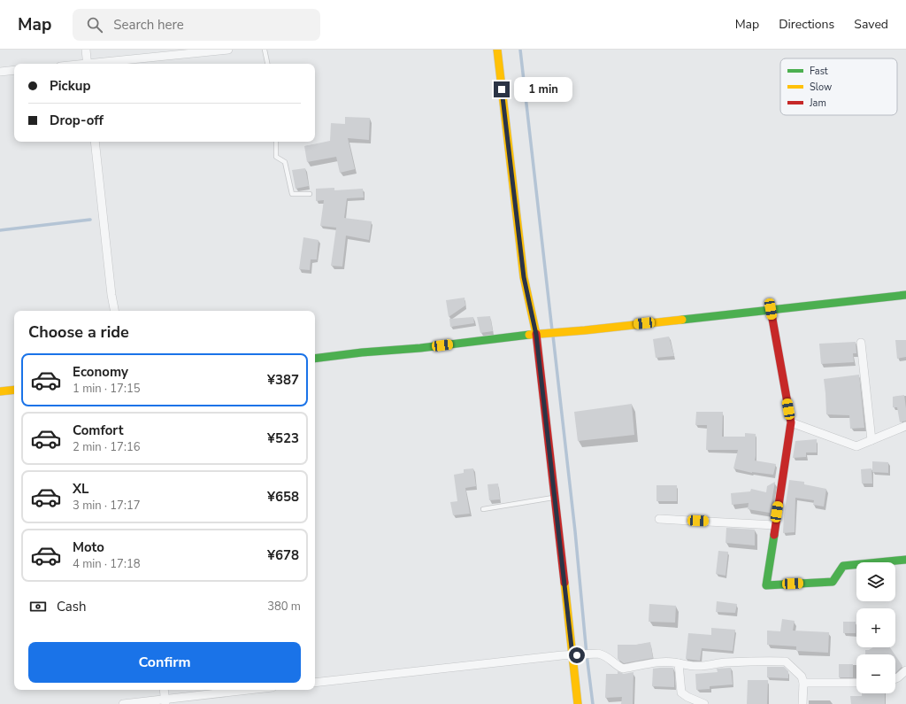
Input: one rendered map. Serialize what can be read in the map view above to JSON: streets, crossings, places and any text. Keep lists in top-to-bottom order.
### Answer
{
  "legend": ["Fast", "Slow", "Jam"],
  "page": {
    "header": "Map",
    "search": "Search here",
    "nav": ["Map", "Directions", "Saved"],
    "banner": ["Pickup", "Drop-off"],
    "bubble": "1 min",
    "heading": "Choose a ride",
    "list": [
      {
        "name": "Economy",
        "note": "1 min · 17:15",
        "value": "¥387"
      },
      {
        "name": "Comfort",
        "note": "2 min · 17:16",
        "value": "¥523"
      },
      {
        "name": "XL",
        "note": "3 min · 17:17",
        "value": "¥658"
      },
      {
        "name": "Moto",
        "note": "4 min · 17:18",
        "value": "¥678"
      }
    ],
    "map_buttons": ["+", "−"],
    "pay": ["Cash", "380 m"],
    "buttons": "Confirm"
  }
}
